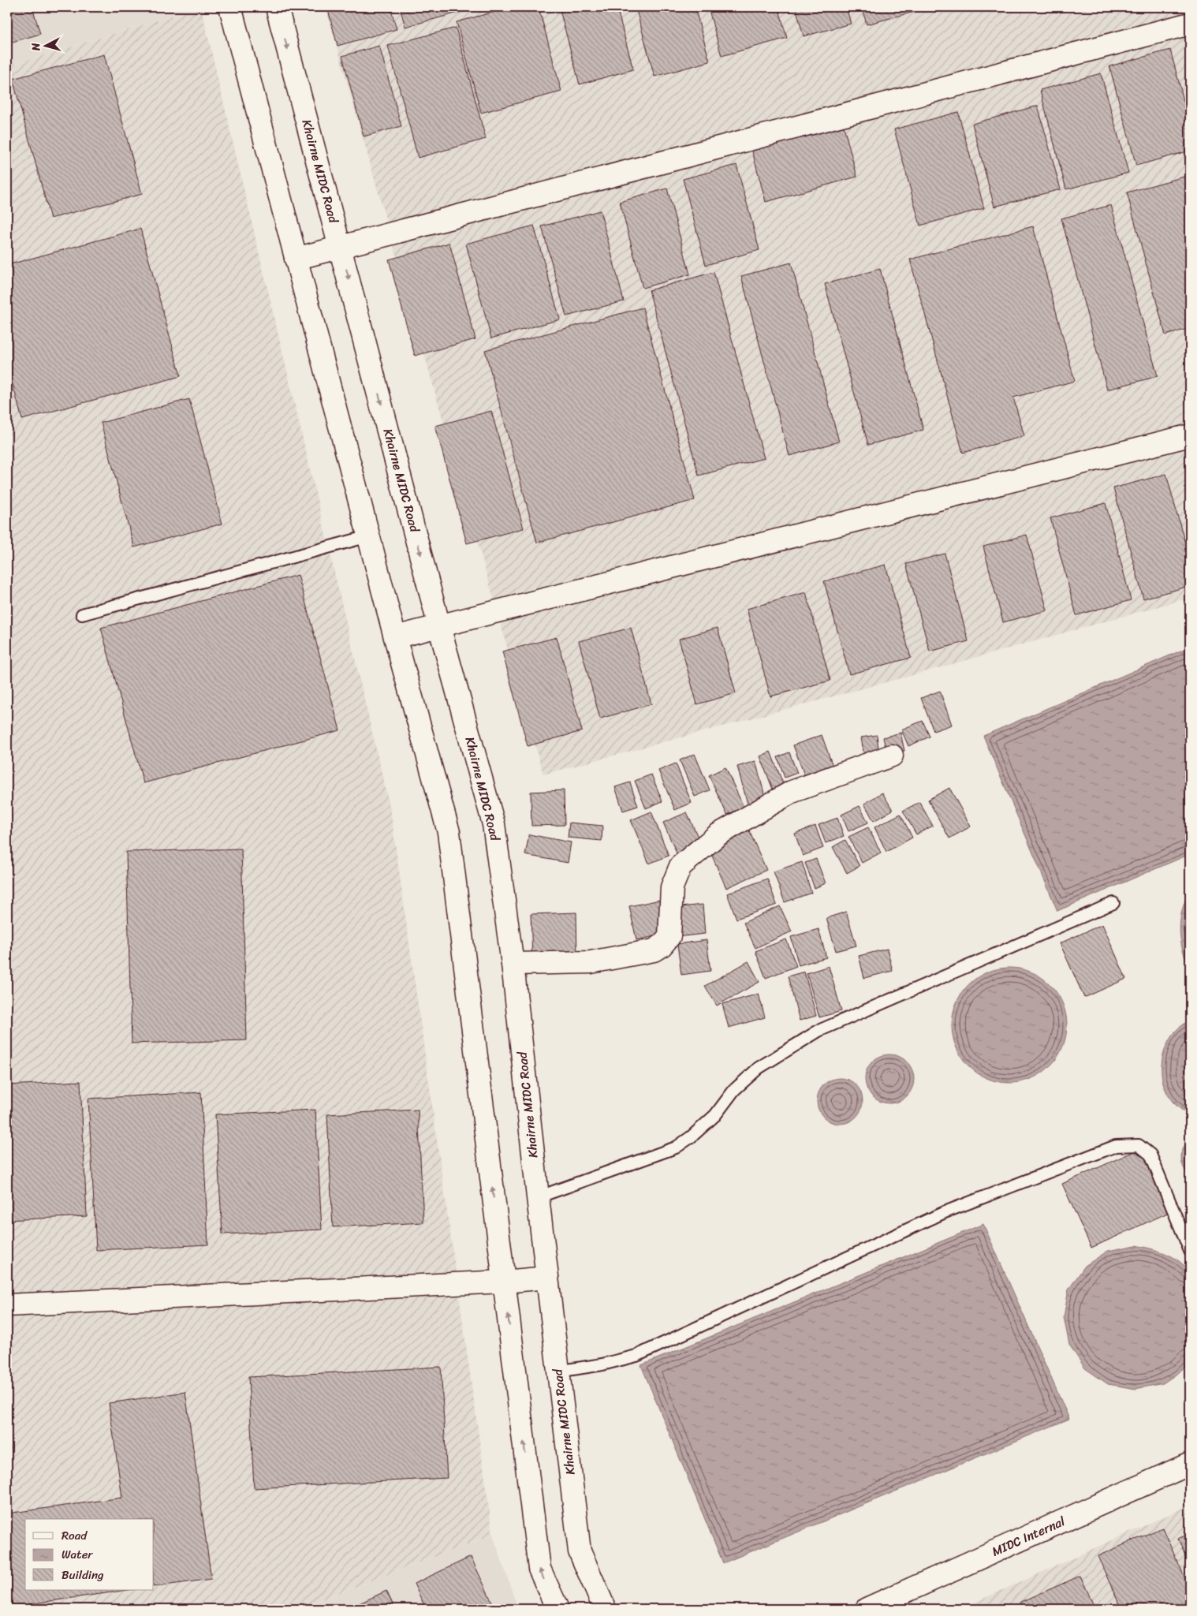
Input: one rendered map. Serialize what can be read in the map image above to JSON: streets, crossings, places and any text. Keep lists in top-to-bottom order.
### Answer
{
  "streets": {
    "main road": ["Khairne MIDC Road", "MIDC Internal"]
  },
  "legend": ["Road", "Water", "Building"],
  "north": "left"
}
